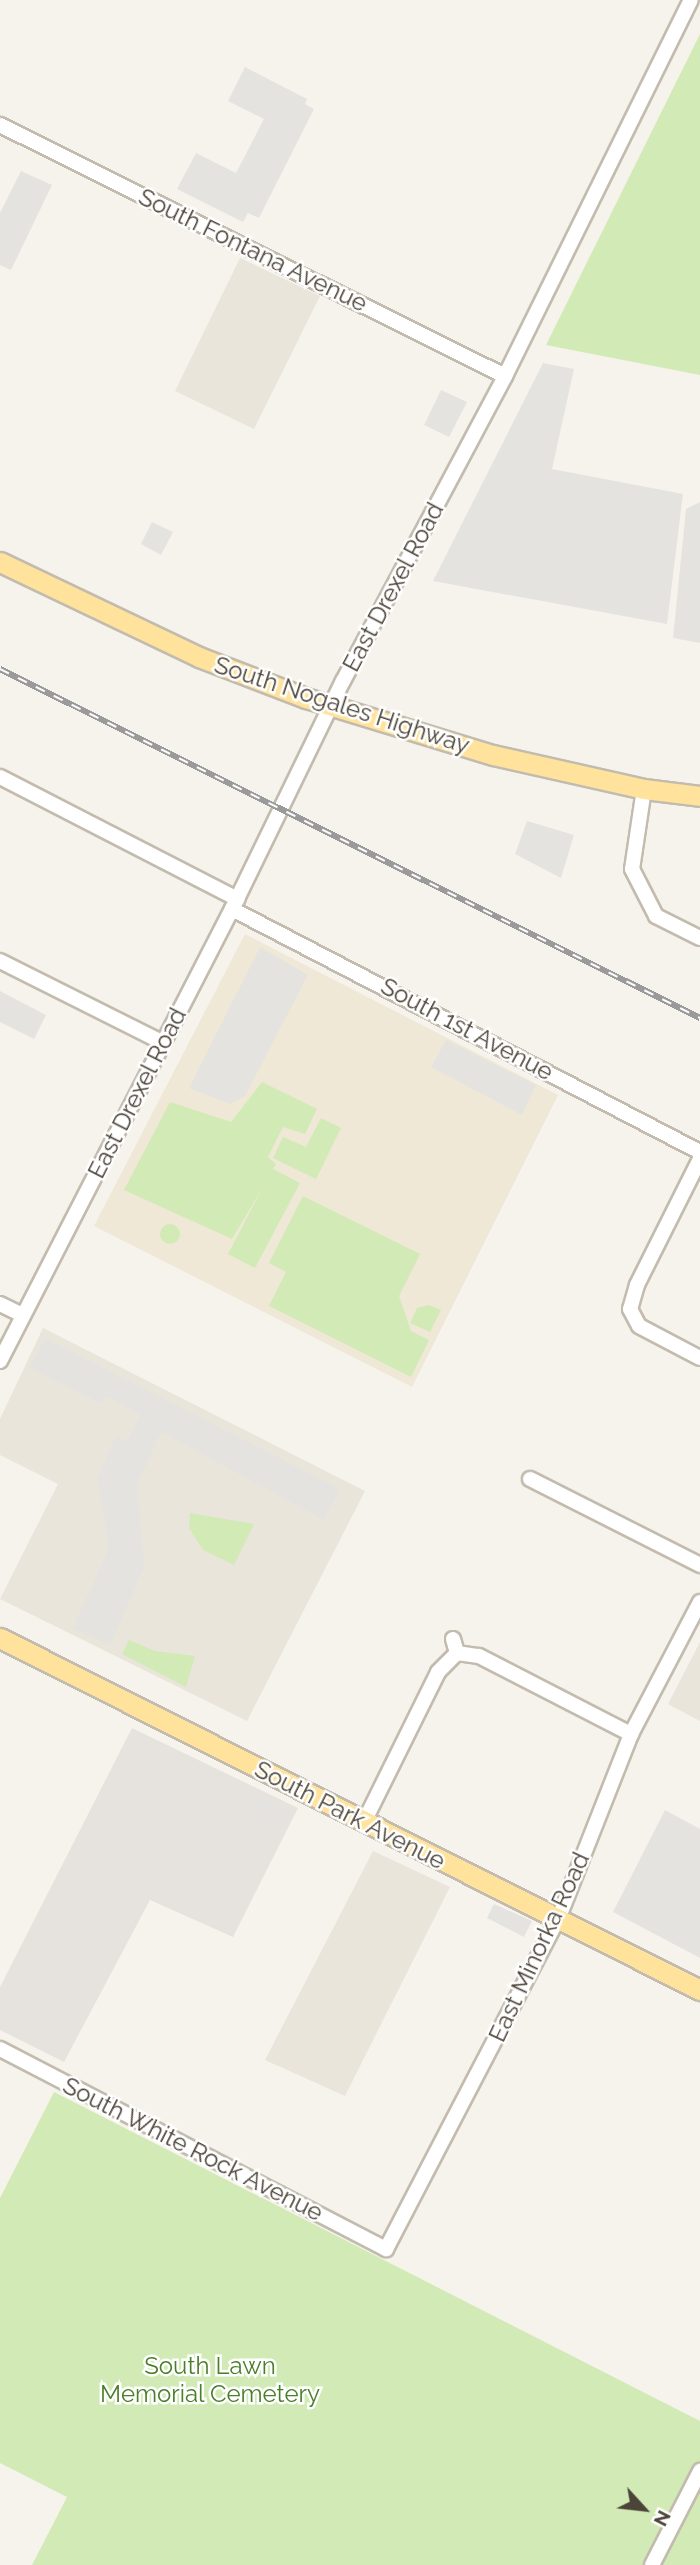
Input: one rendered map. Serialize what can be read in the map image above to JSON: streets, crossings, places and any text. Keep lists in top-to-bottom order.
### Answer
{
  "streets": {
    "main road": ["South Nogales Highway", "South Park Avenue"],
    "street": [
      "South Fontana Avenue",
      "East Drexel Road",
      "South 1st Avenue",
      "East Minorka Road",
      "South White Rock Avenue"
    ]
  },
  "crossings": [
    ["South Fontana Avenue", "East Drexel Road"],
    ["East Drexel Road", "South Nogales Highway"],
    ["East Drexel Road", "South 1st Avenue"],
    ["South Park Avenue", "East Minorka Road"],
    ["East Minorka Road", "South White Rock Avenue"]
  ],
  "parks": ["South Lawn Memorial Cemetery"],
  "north": "bottom right"
}
